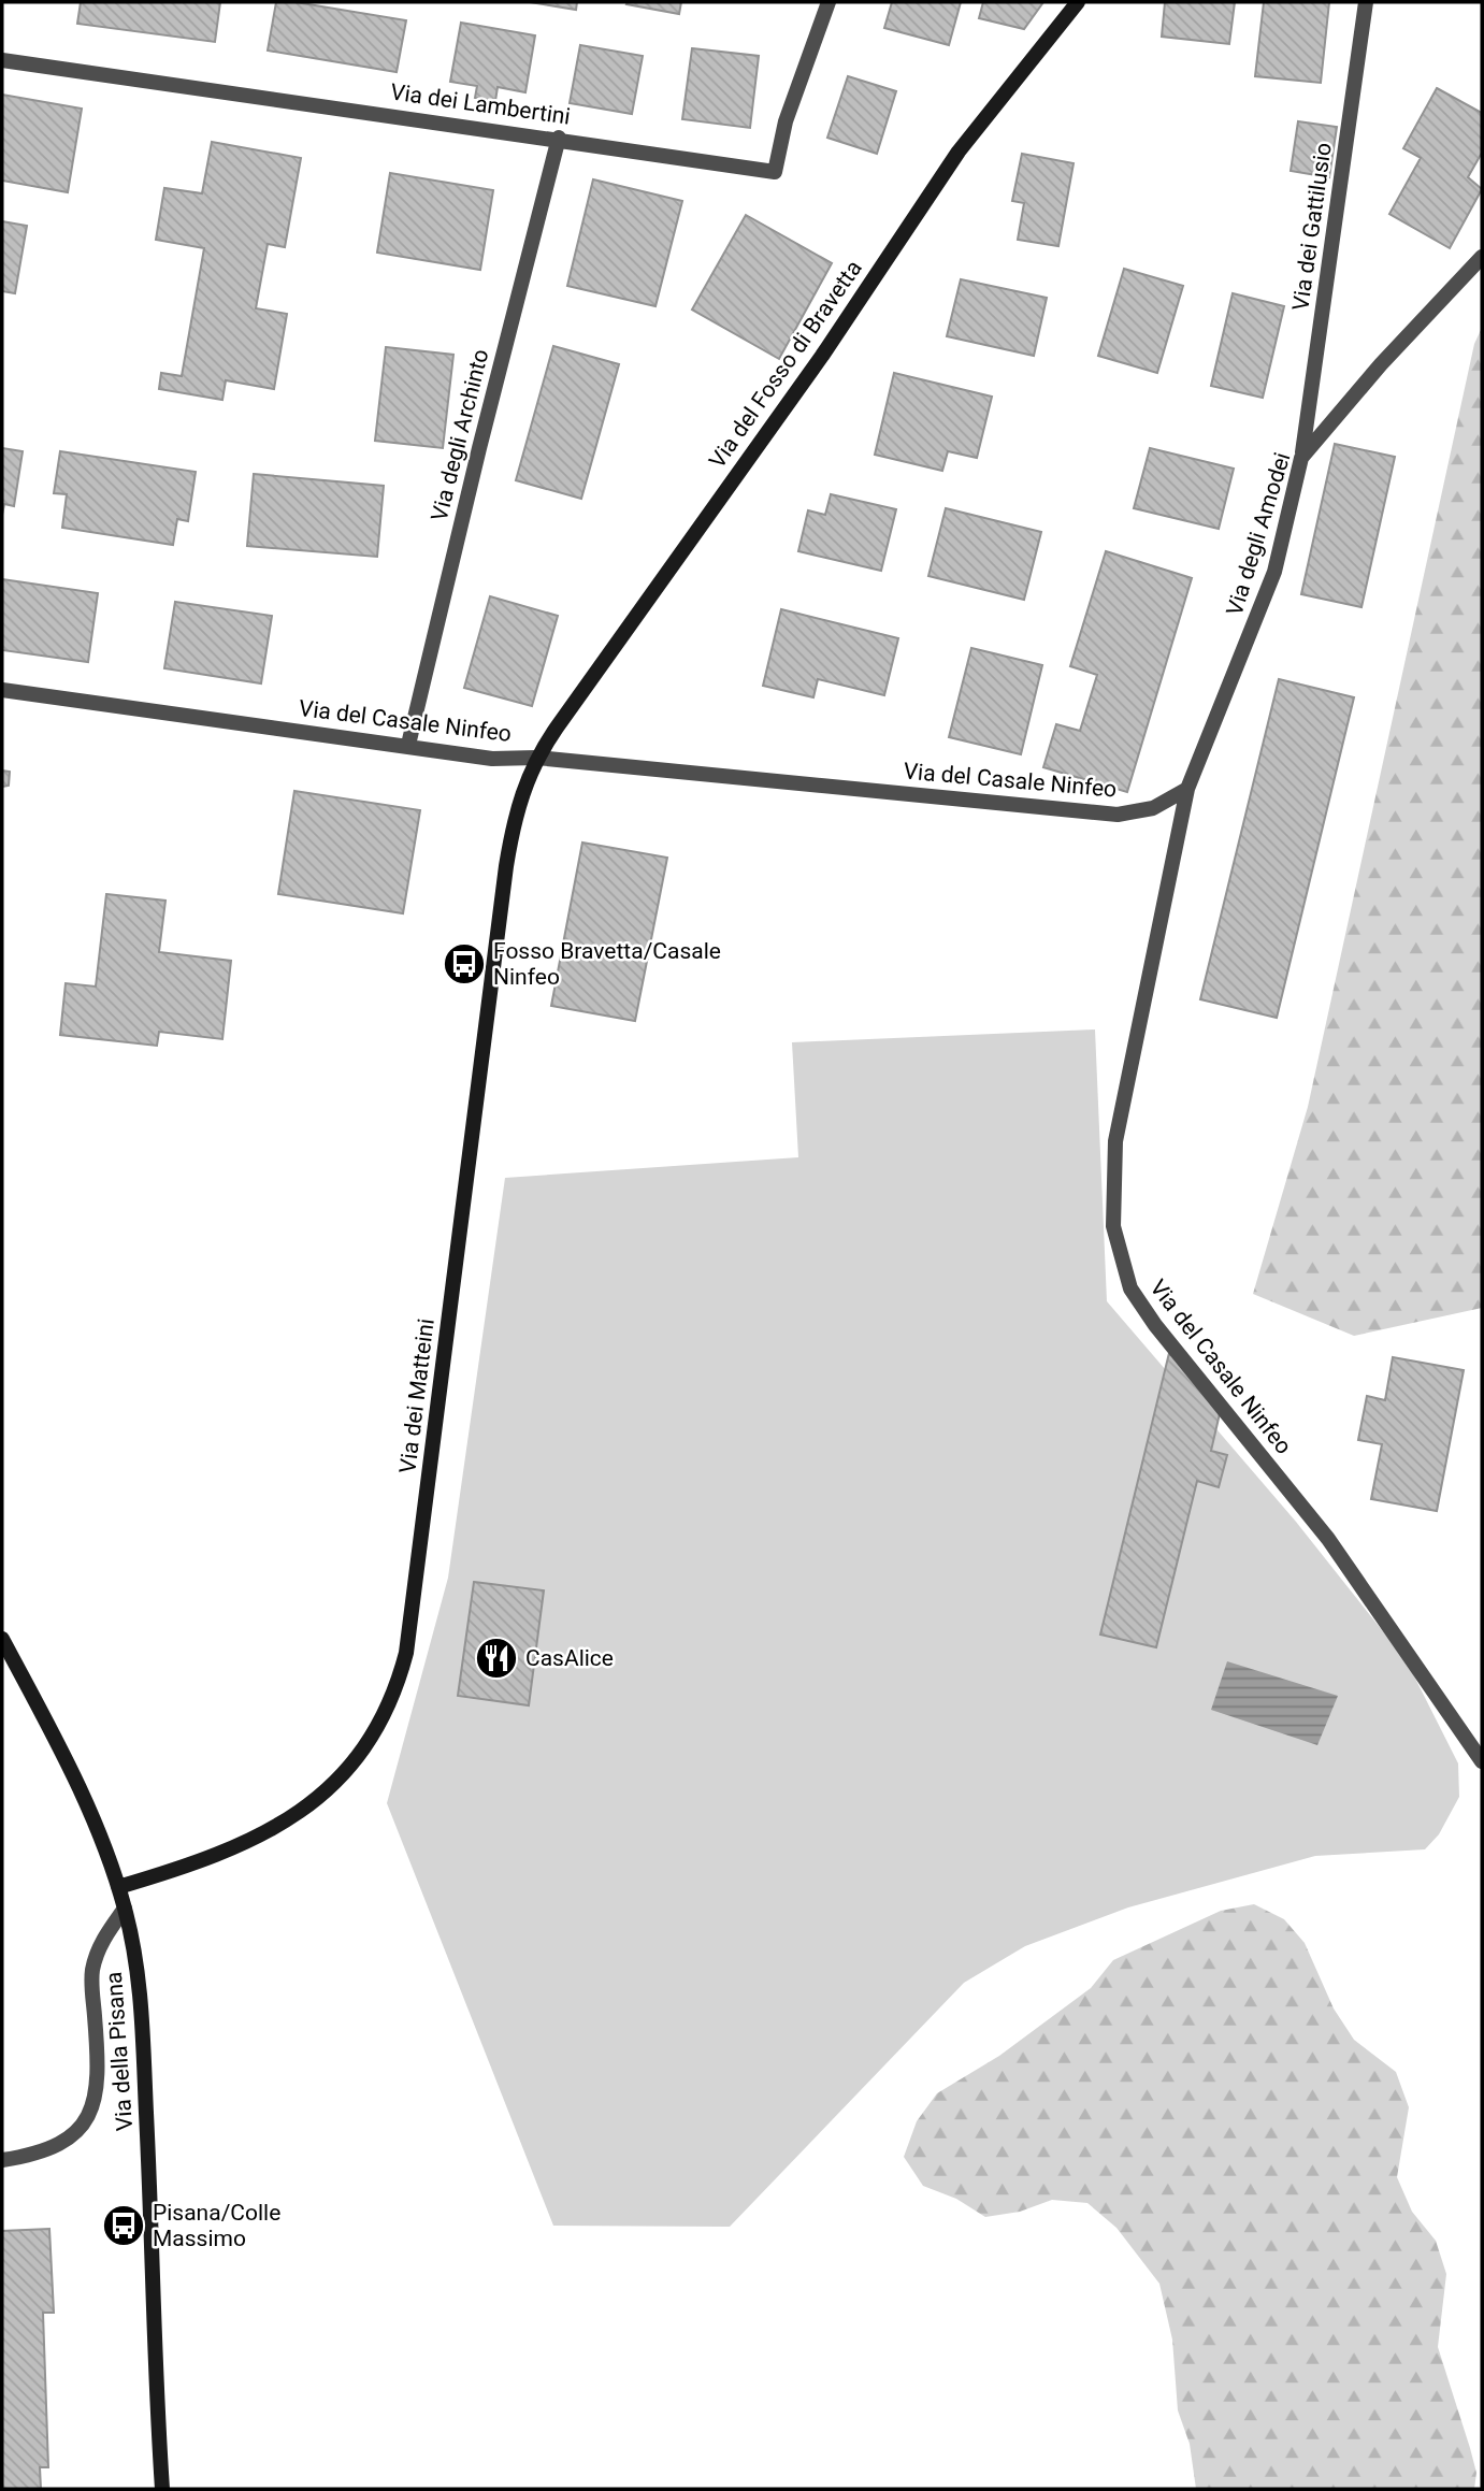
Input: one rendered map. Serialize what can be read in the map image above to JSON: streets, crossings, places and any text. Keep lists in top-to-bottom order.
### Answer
{
  "streets": {
    "main road": ["Via del Fosso di Bravetta", "Via dei Matteini", "Via della Pisana"],
    "street": [
      "Via dei Lambertini",
      "Via dei Gattilusio",
      "Via degli Archinto",
      "Via degli Amodei",
      "Via del Casale Ninfeo"
    ]
  },
  "crossings": [
    ["Via dei Lambertini", "Via degli Archinto"],
    ["Via dei Gattilusio", "Via degli Amodei"],
    ["Via del Fosso di Bravetta", "Via del Casale Ninfeo"],
    ["Via del Fosso di Bravetta", "Via dei Matteini"],
    ["Via degli Archinto", "Via del Casale Ninfeo"],
    ["Via degli Amodei", "Via del Casale Ninfeo"],
    ["Via del Casale Ninfeo", "Via dei Matteini"],
    ["Via dei Matteini", "Via della Pisana"]
  ],
  "places": {
    "bus stop": ["Fosso Bravetta/Casale Ninfeo", "Pisana/Colle Massimo"],
    "restaurant": ["CasAlice"]
  }
}
